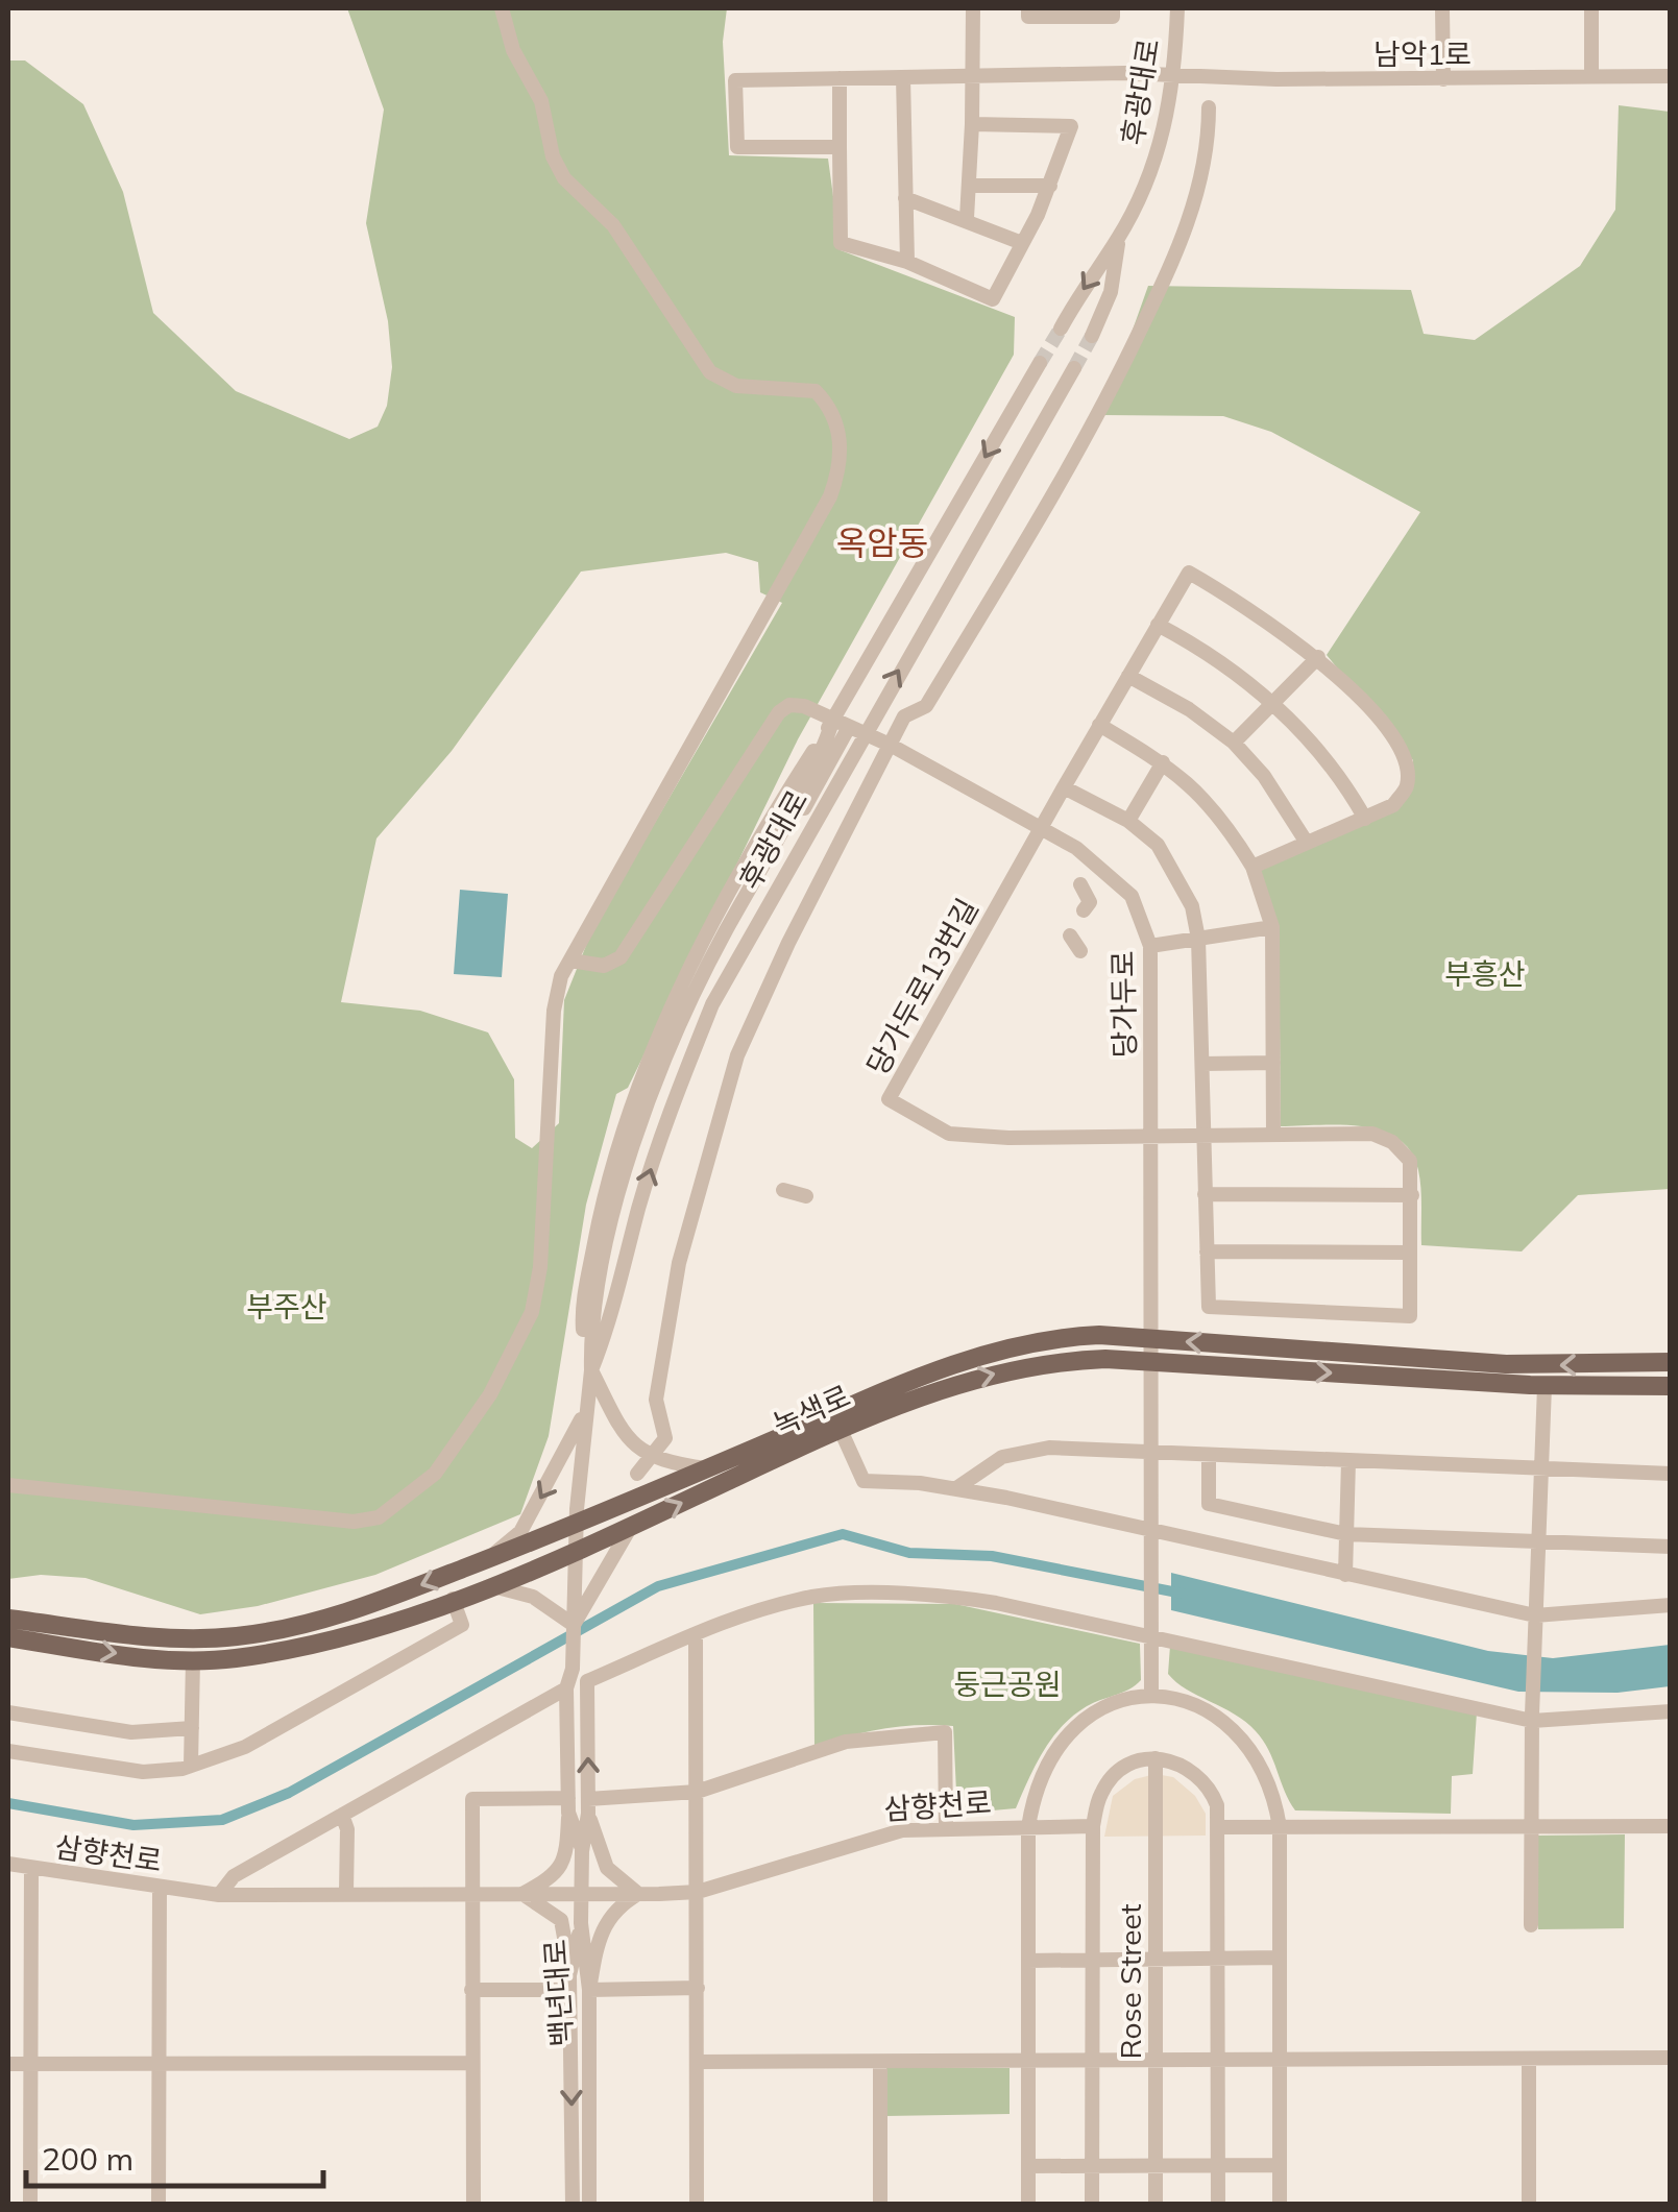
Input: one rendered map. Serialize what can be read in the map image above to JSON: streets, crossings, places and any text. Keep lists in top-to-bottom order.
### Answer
{
  "streets": {
    "main road": ["녹색로"],
    "street": [
      "남악1로",
      "후광대로",
      "당가두로13번길",
      "당가두로",
      "삼향천로",
      "Rose Street",
      "백년대로"
    ]
  },
  "crossings": [
    ["남악1로", "후광대로"],
    ["후광대로", "당가두로"],
    ["후광대로", "녹색로"],
    ["당가두로13번길", "당가두로"],
    ["당가두로", "녹색로"],
    ["당가두로", "삼향천로"]
  ],
  "districts": ["옥암동"],
  "parks": ["부흥산", "부주산", "둥근공원"],
  "scale_bar": "200 m"
}
